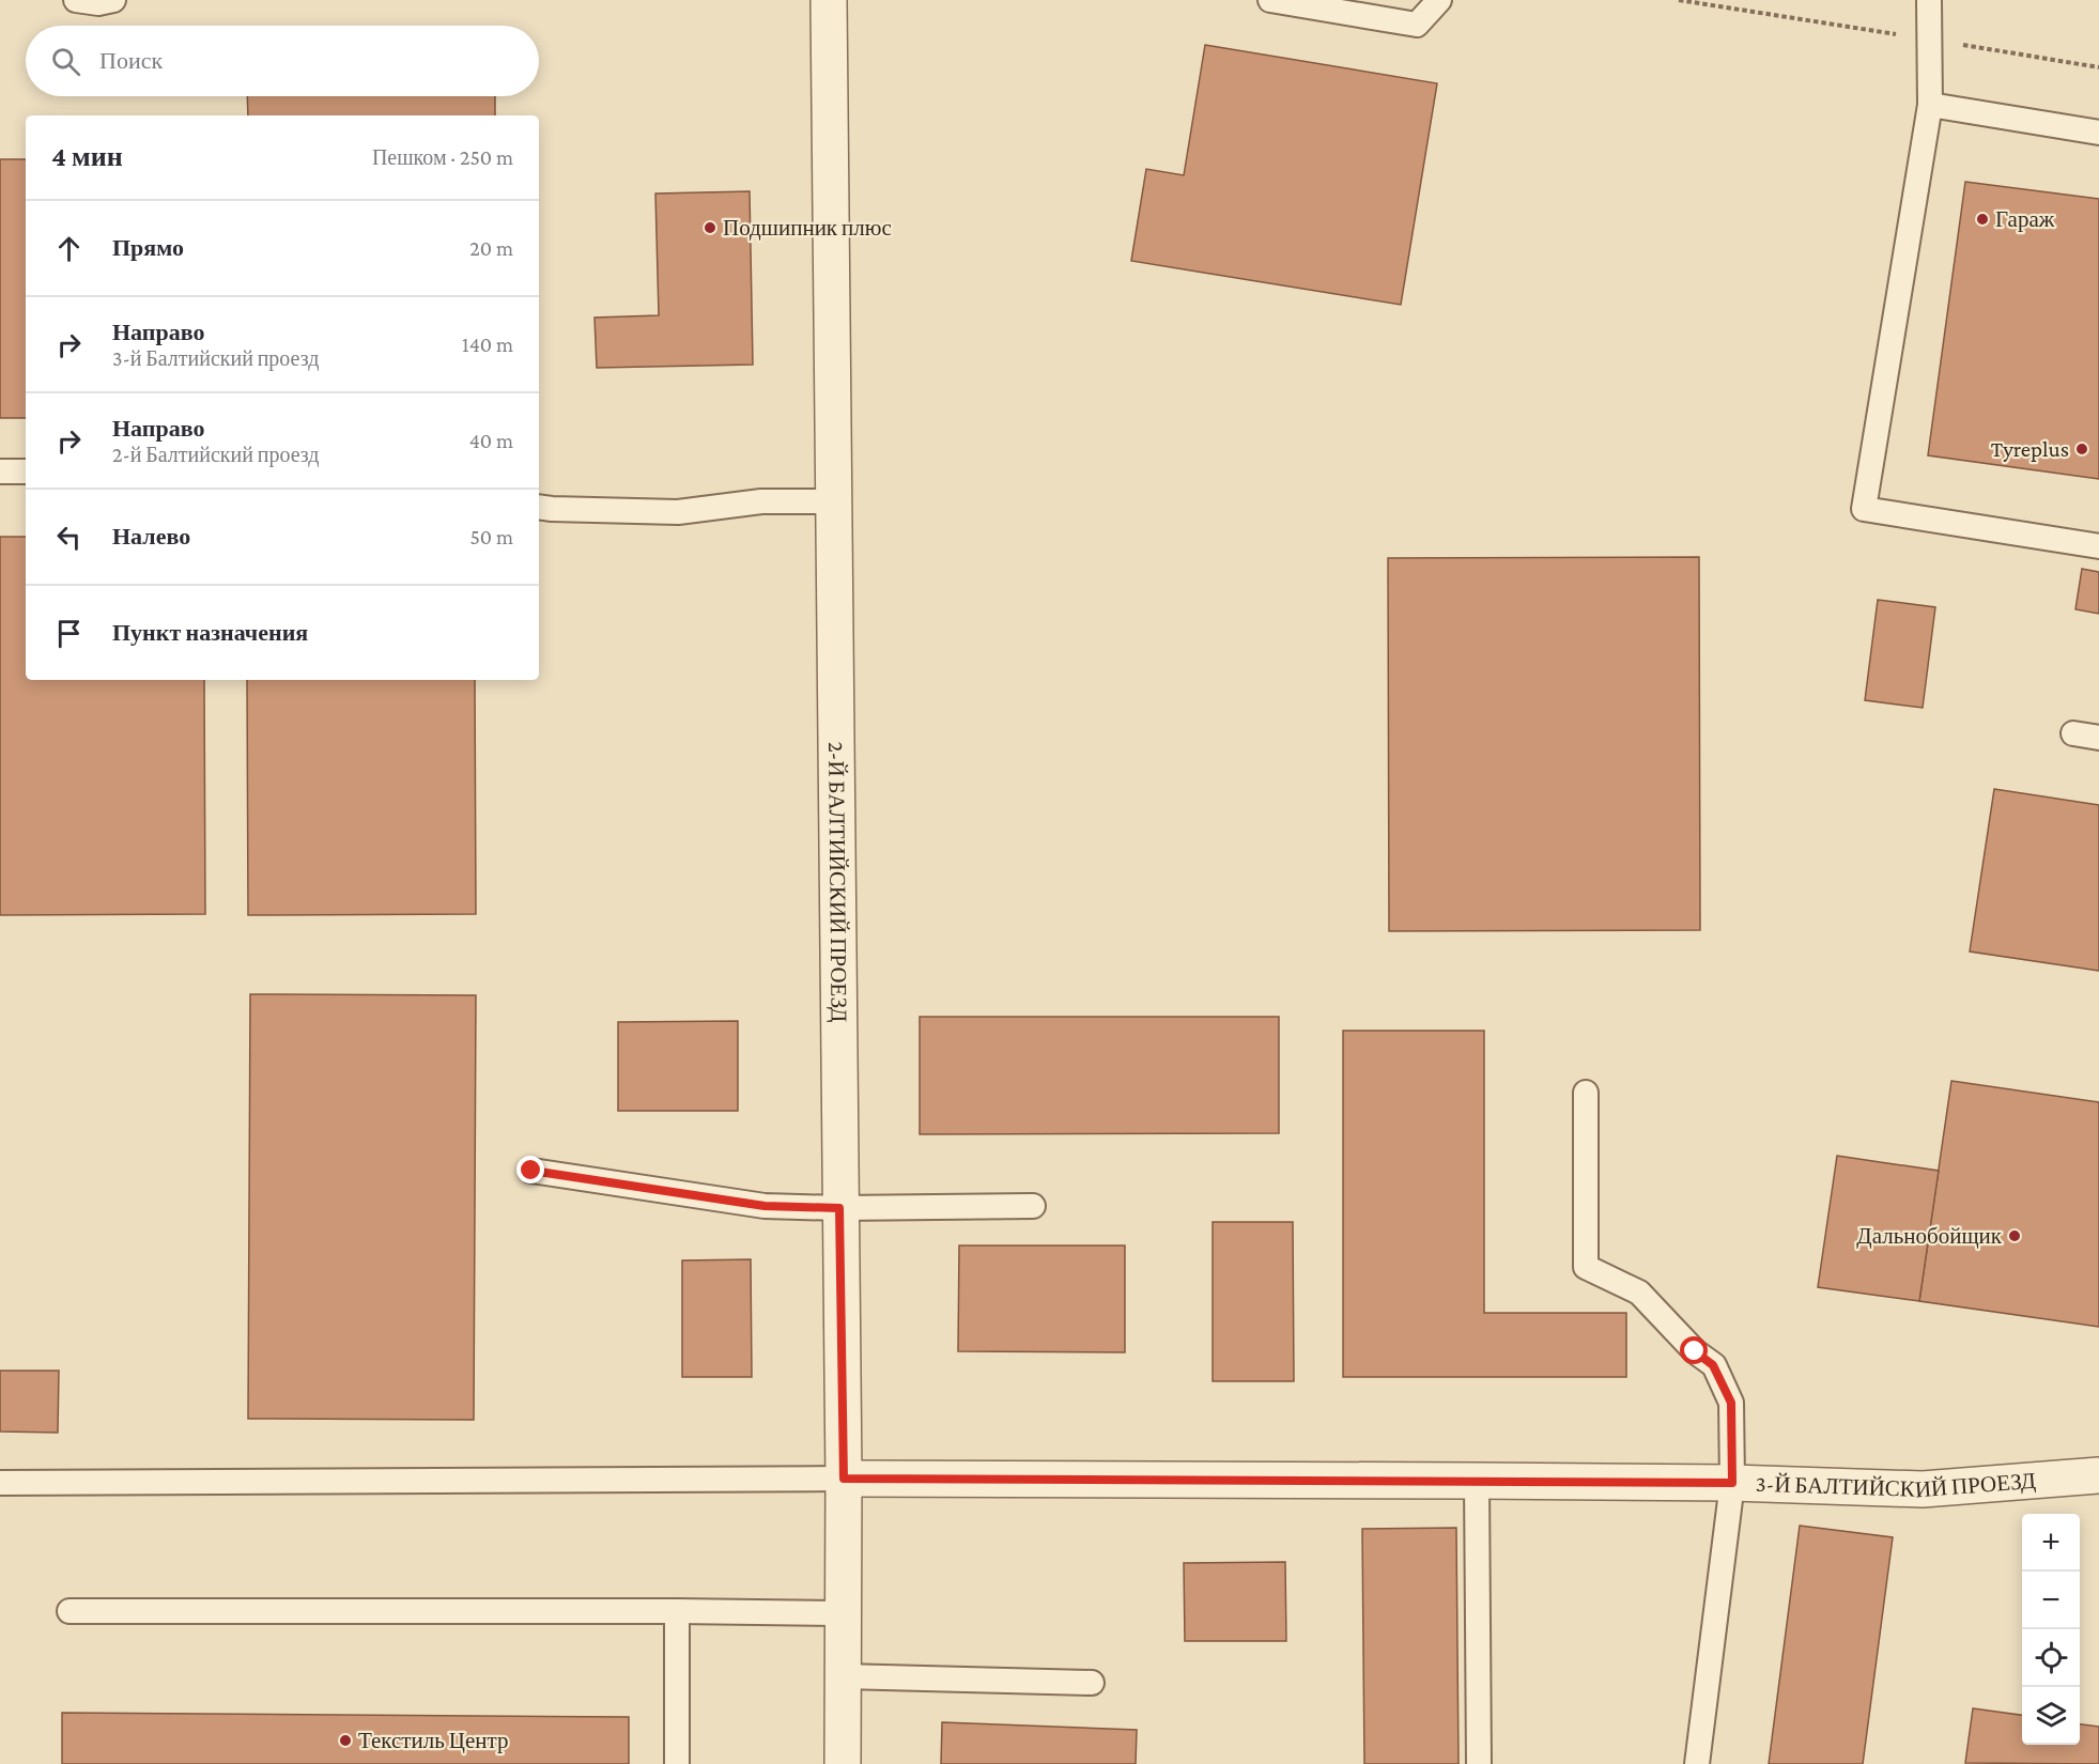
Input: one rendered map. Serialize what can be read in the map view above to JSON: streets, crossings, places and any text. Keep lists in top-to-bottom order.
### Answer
{
  "streets": {
    "street": ["2-Й БАЛТИЙСКИЙ ПРОЕЗД", "3-Й БАЛТИЙСКИЙ ПРОЕЗД"]
  },
  "crossings": [
    ["2-Й БАЛТИЙСКИЙ ПРОЕЗД", "3-Й БАЛТИЙСКИЙ ПРОЕЗД"]
  ],
  "places": [
    "Гараж",
    "Подшипник плюс",
    "Tyreplus",
    "Дальнобойщик",
    "Текстиль Центр"
  ],
  "page": {
    "search": "Поиск",
    "heading": ["4 мин", "Пешком · 250 m"],
    "list": [
      ["Прямо", "20 m"],
      ["Направо", "3-й Балтийский проезд", "140 m"],
      ["Направо", "2-й Балтийский проезд", "40 m"],
      ["Налево", "50 m"],
      "Пункт назначения"
    ],
    "map_buttons": ["+", "−"]
  }
}
